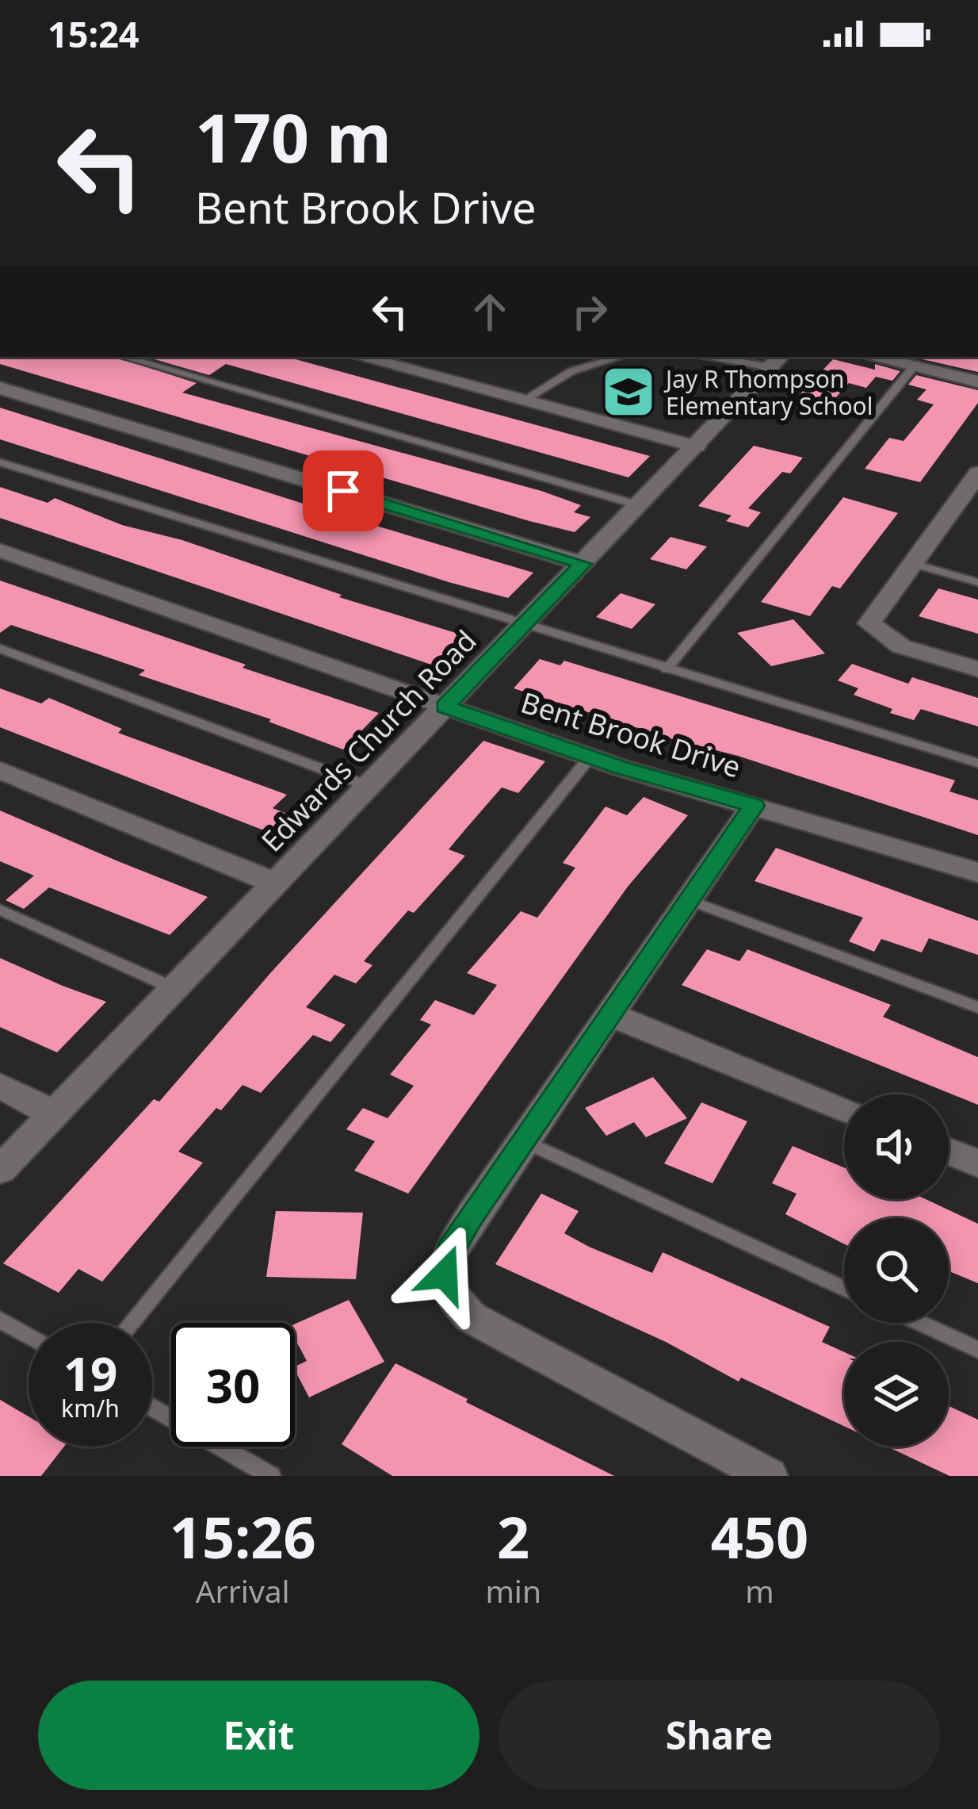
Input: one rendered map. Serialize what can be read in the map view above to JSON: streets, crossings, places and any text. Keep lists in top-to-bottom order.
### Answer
{
  "streets": {
    "street": ["Bent Brook Drive", "Edwards Church Road"]
  },
  "crossings": [
    ["Bent Brook Drive", "Edwards Church Road"]
  ],
  "places": {
    "school or university": ["Jay R Thompson Elementary School"]
  },
  "page": {
    "status": "15:24",
    "turn": ["170 m", "Bent Brook Drive"],
    "speed": "19 km/h",
    "limit": "30",
    "eta": [
      "15:26",
      "Arrival",
      "2",
      "min",
      "450",
      "m"
    ],
    "buttons": ["Exit", "Share"]
  }
}
